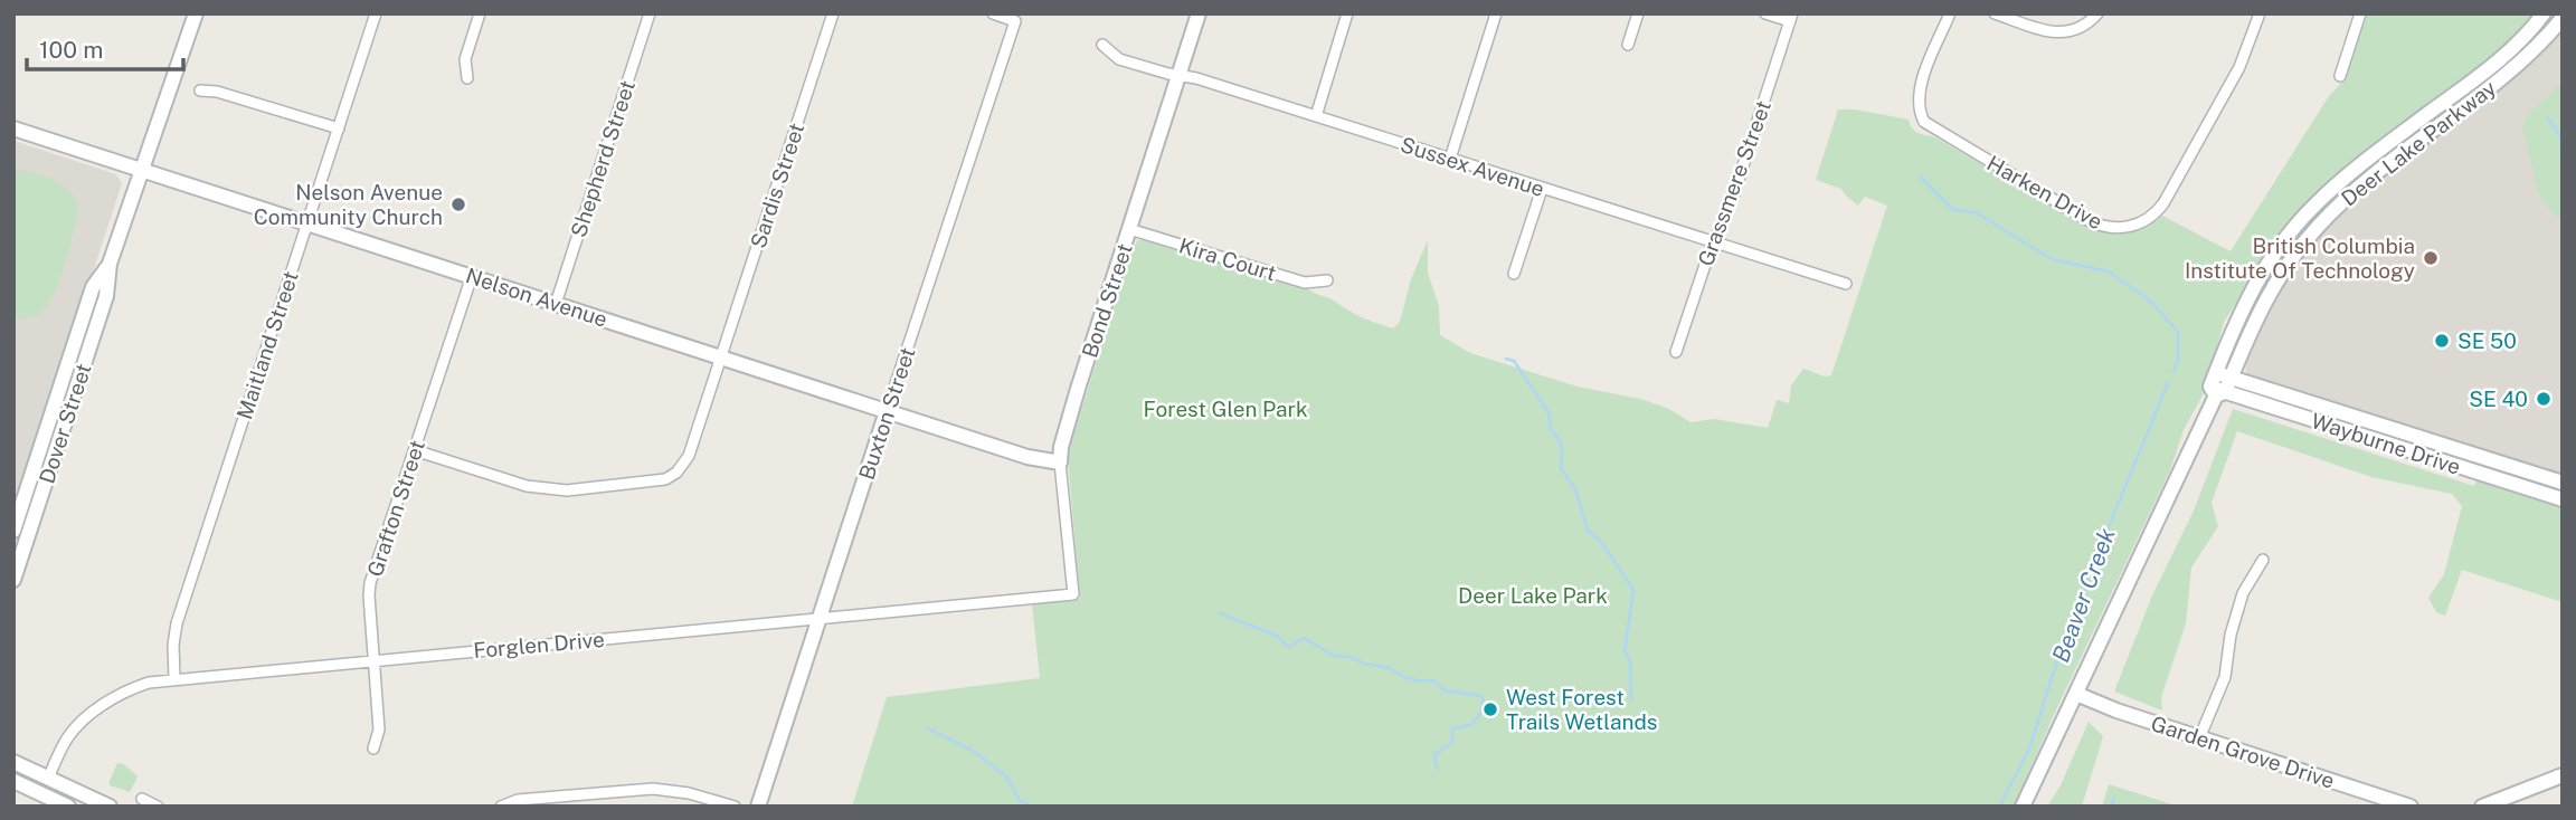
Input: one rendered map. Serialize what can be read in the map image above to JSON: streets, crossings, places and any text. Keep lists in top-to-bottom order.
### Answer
{
  "streets": {
    "street": [
      "Deer Lake Parkway",
      "Shepherd Street",
      "Sussex Avenue",
      "Grassmere Street",
      "Sardis Street",
      "Harken Drive",
      "Kira Court",
      "Nelson Avenue",
      "Bond Street",
      "Maitland Street",
      "Buxton Street",
      "Dover Street",
      "Wayburne Drive",
      "Grafton Street",
      "Forglen Drive",
      "Garden Grove Drive"
    ]
  },
  "crossings": [
    ["Deer Lake Parkway", "Wayburne Drive"],
    ["Deer Lake Parkway", "Garden Grove Drive"],
    ["Shepherd Street", "Nelson Avenue"],
    ["Sussex Avenue", "Grassmere Street"],
    ["Sussex Avenue", "Bond Street"],
    ["Sardis Street", "Nelson Avenue"],
    ["Sardis Street", "Grafton Street"],
    ["Kira Court", "Bond Street"],
    ["Nelson Avenue", "Bond Street"],
    ["Nelson Avenue", "Maitland Street"],
    ["Nelson Avenue", "Buxton Street"],
    ["Nelson Avenue", "Dover Street"],
    ["Nelson Avenue", "Grafton Street"],
    ["Bond Street", "Forglen Drive"],
    ["Maitland Street", "Forglen Drive"],
    ["Buxton Street", "Forglen Drive"],
    ["Grafton Street", "Forglen Drive"]
  ],
  "water": ["Beaver Creek"],
  "parks": ["Forest Glen Park", "Deer Lake Park"],
  "places": [
    "Nelson Avenue Community Church",
    "British Columbia Institute Of Technology",
    "SE 50",
    "SE 40",
    "West Forest Trails Wetlands"
  ],
  "scale_bar": "100 m"
}
